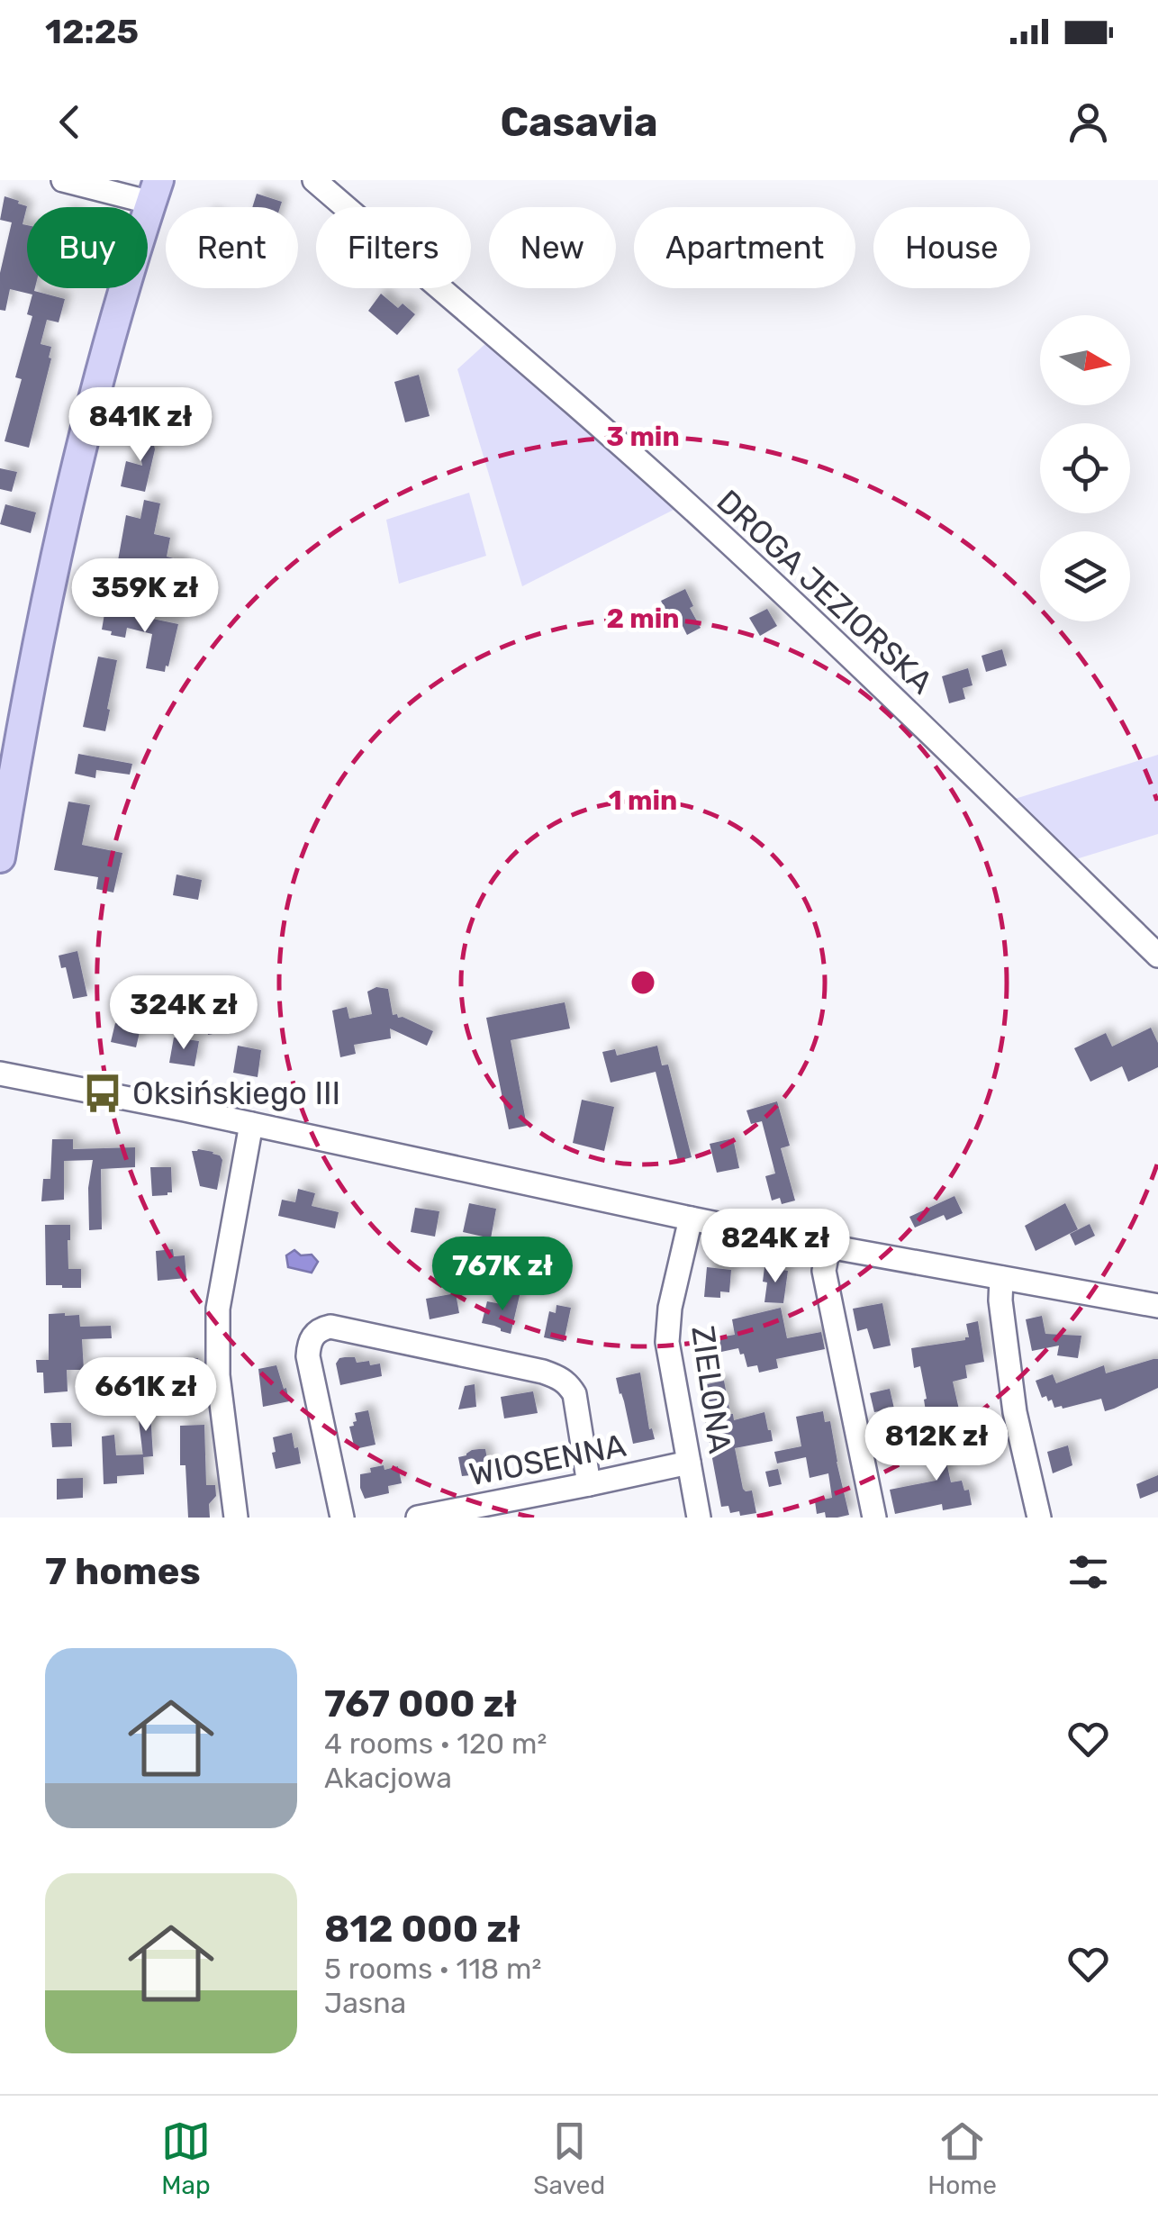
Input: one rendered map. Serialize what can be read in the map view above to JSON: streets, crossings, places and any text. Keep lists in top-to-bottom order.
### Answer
{
  "streets": {
    "street": ["DROGA JEZIORSKA", "ZIELONA", "WIOSENNA"]
  },
  "crossings": [
    ["ZIELONA", "WIOSENNA"]
  ],
  "places": {
    "bus stop": ["Oksińskiego III"]
  },
  "north": "right",
  "page": {
    "status": "12:25",
    "header": "Casavia",
    "chip": [
      "Buy",
      "Rent",
      "Filters",
      "New",
      "Apartment",
      "House"
    ],
    "price": [
      "841K zł",
      "359K zł",
      "324K zł",
      "824K zł",
      "767K zł",
      "661K zł",
      "812K zł"
    ],
    "heading": "7 homes",
    "list": [
      {
        "name": "767 000 zł",
        "note": "4 rooms · 120 m² · Akacjowa"
      },
      {
        "name": "812 000 zł",
        "note": "5 rooms · 118 m² · Jasna"
      }
    ],
    "tabs": ["Map", "Saved", "Home"]
  },
  "rings": ["3 min", "2 min", "1 min"]
}
